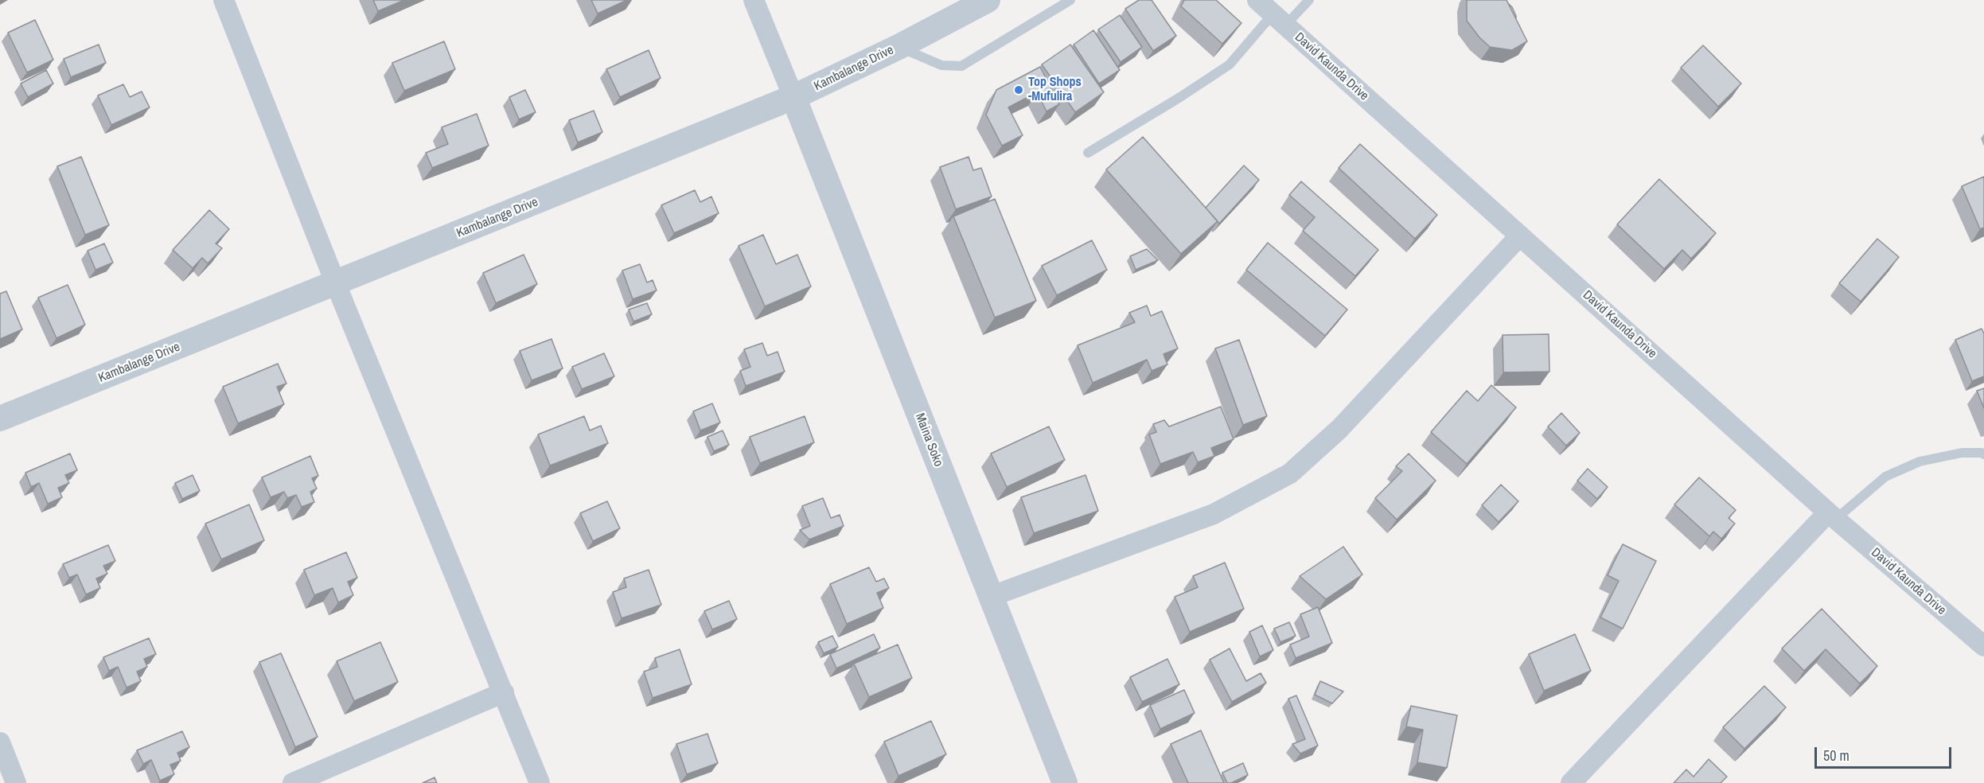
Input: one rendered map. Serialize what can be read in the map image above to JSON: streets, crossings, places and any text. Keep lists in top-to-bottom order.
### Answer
{
  "streets": {
    "street": ["David Kaunda Drive", "Kambalange Drive", "Maina Soko"]
  },
  "crossings": [
    ["Kambalange Drive", "Maina Soko"]
  ],
  "places": ["Top Shops -Mufulira"],
  "scale_bar": "50 m"
}
